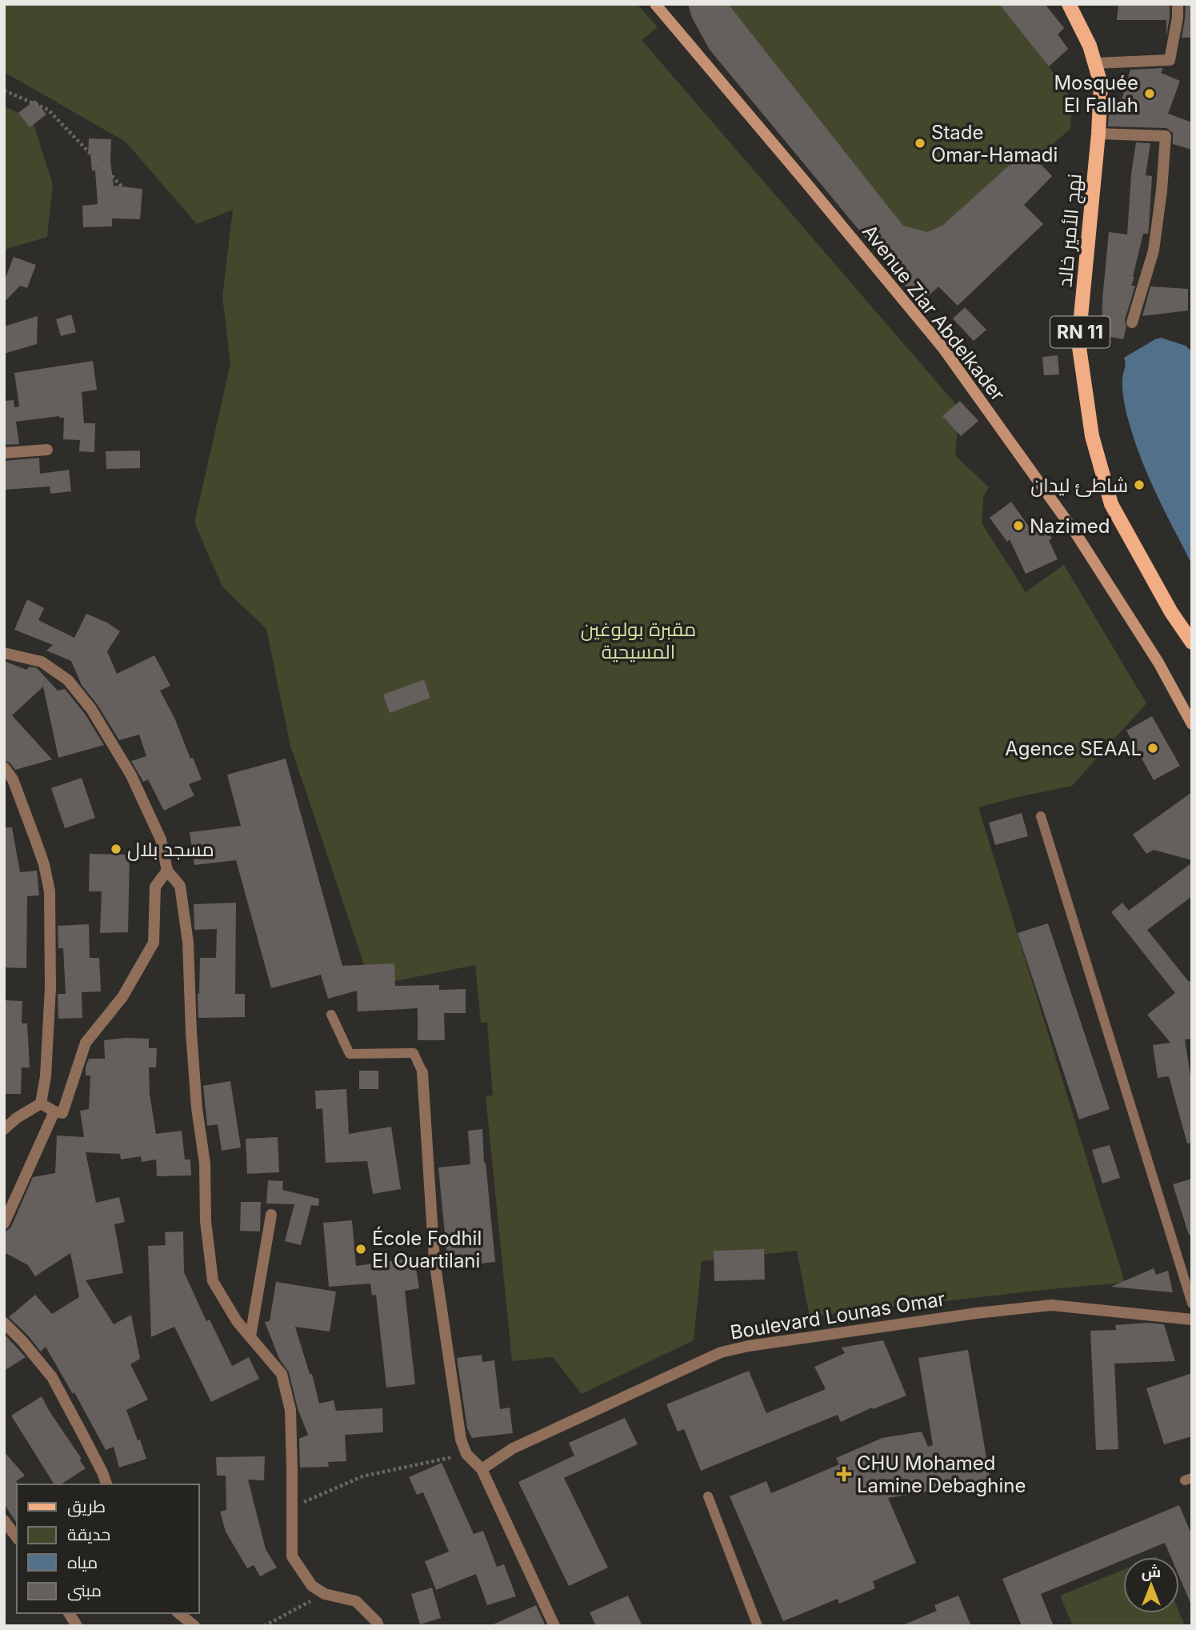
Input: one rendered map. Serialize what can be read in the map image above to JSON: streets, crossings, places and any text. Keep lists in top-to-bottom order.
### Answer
{
  "streets": {
    "main road": ["نهج الأمير خالد", "Avenue Ziar Abdelkader", "RN 11"],
    "street": ["Boulevard Lounas Omar"]
  },
  "parks": ["مقبرة بولوغين المسيحية"],
  "places": {
    "other": [
      "Mosquée El Fallah",
      "Stade Omar-Hamadi",
      "شاطئ ليدان",
      "Nazimed",
      "Agence SEAAL",
      "مسجد بلال",
      "École Fodhil El Ouartilani"
    ],
    "health": ["CHU Mohamed Lamine Debaghine"]
  },
  "legend": [
    "طريق",
    "حديقة",
    "مياه",
    "مبنى"
  ],
  "north": "top"
}
